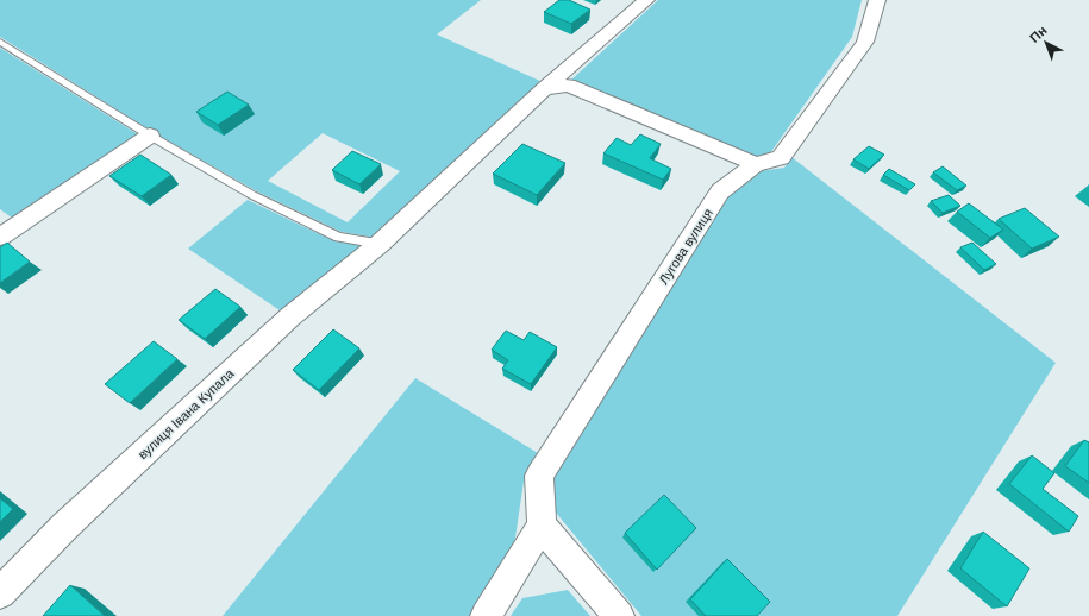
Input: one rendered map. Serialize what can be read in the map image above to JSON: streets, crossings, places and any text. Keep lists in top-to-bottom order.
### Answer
{
  "streets": {
    "street": ["Лугова вулиця", "вулиця Івана Купала"]
  },
  "north": "top left"
}
